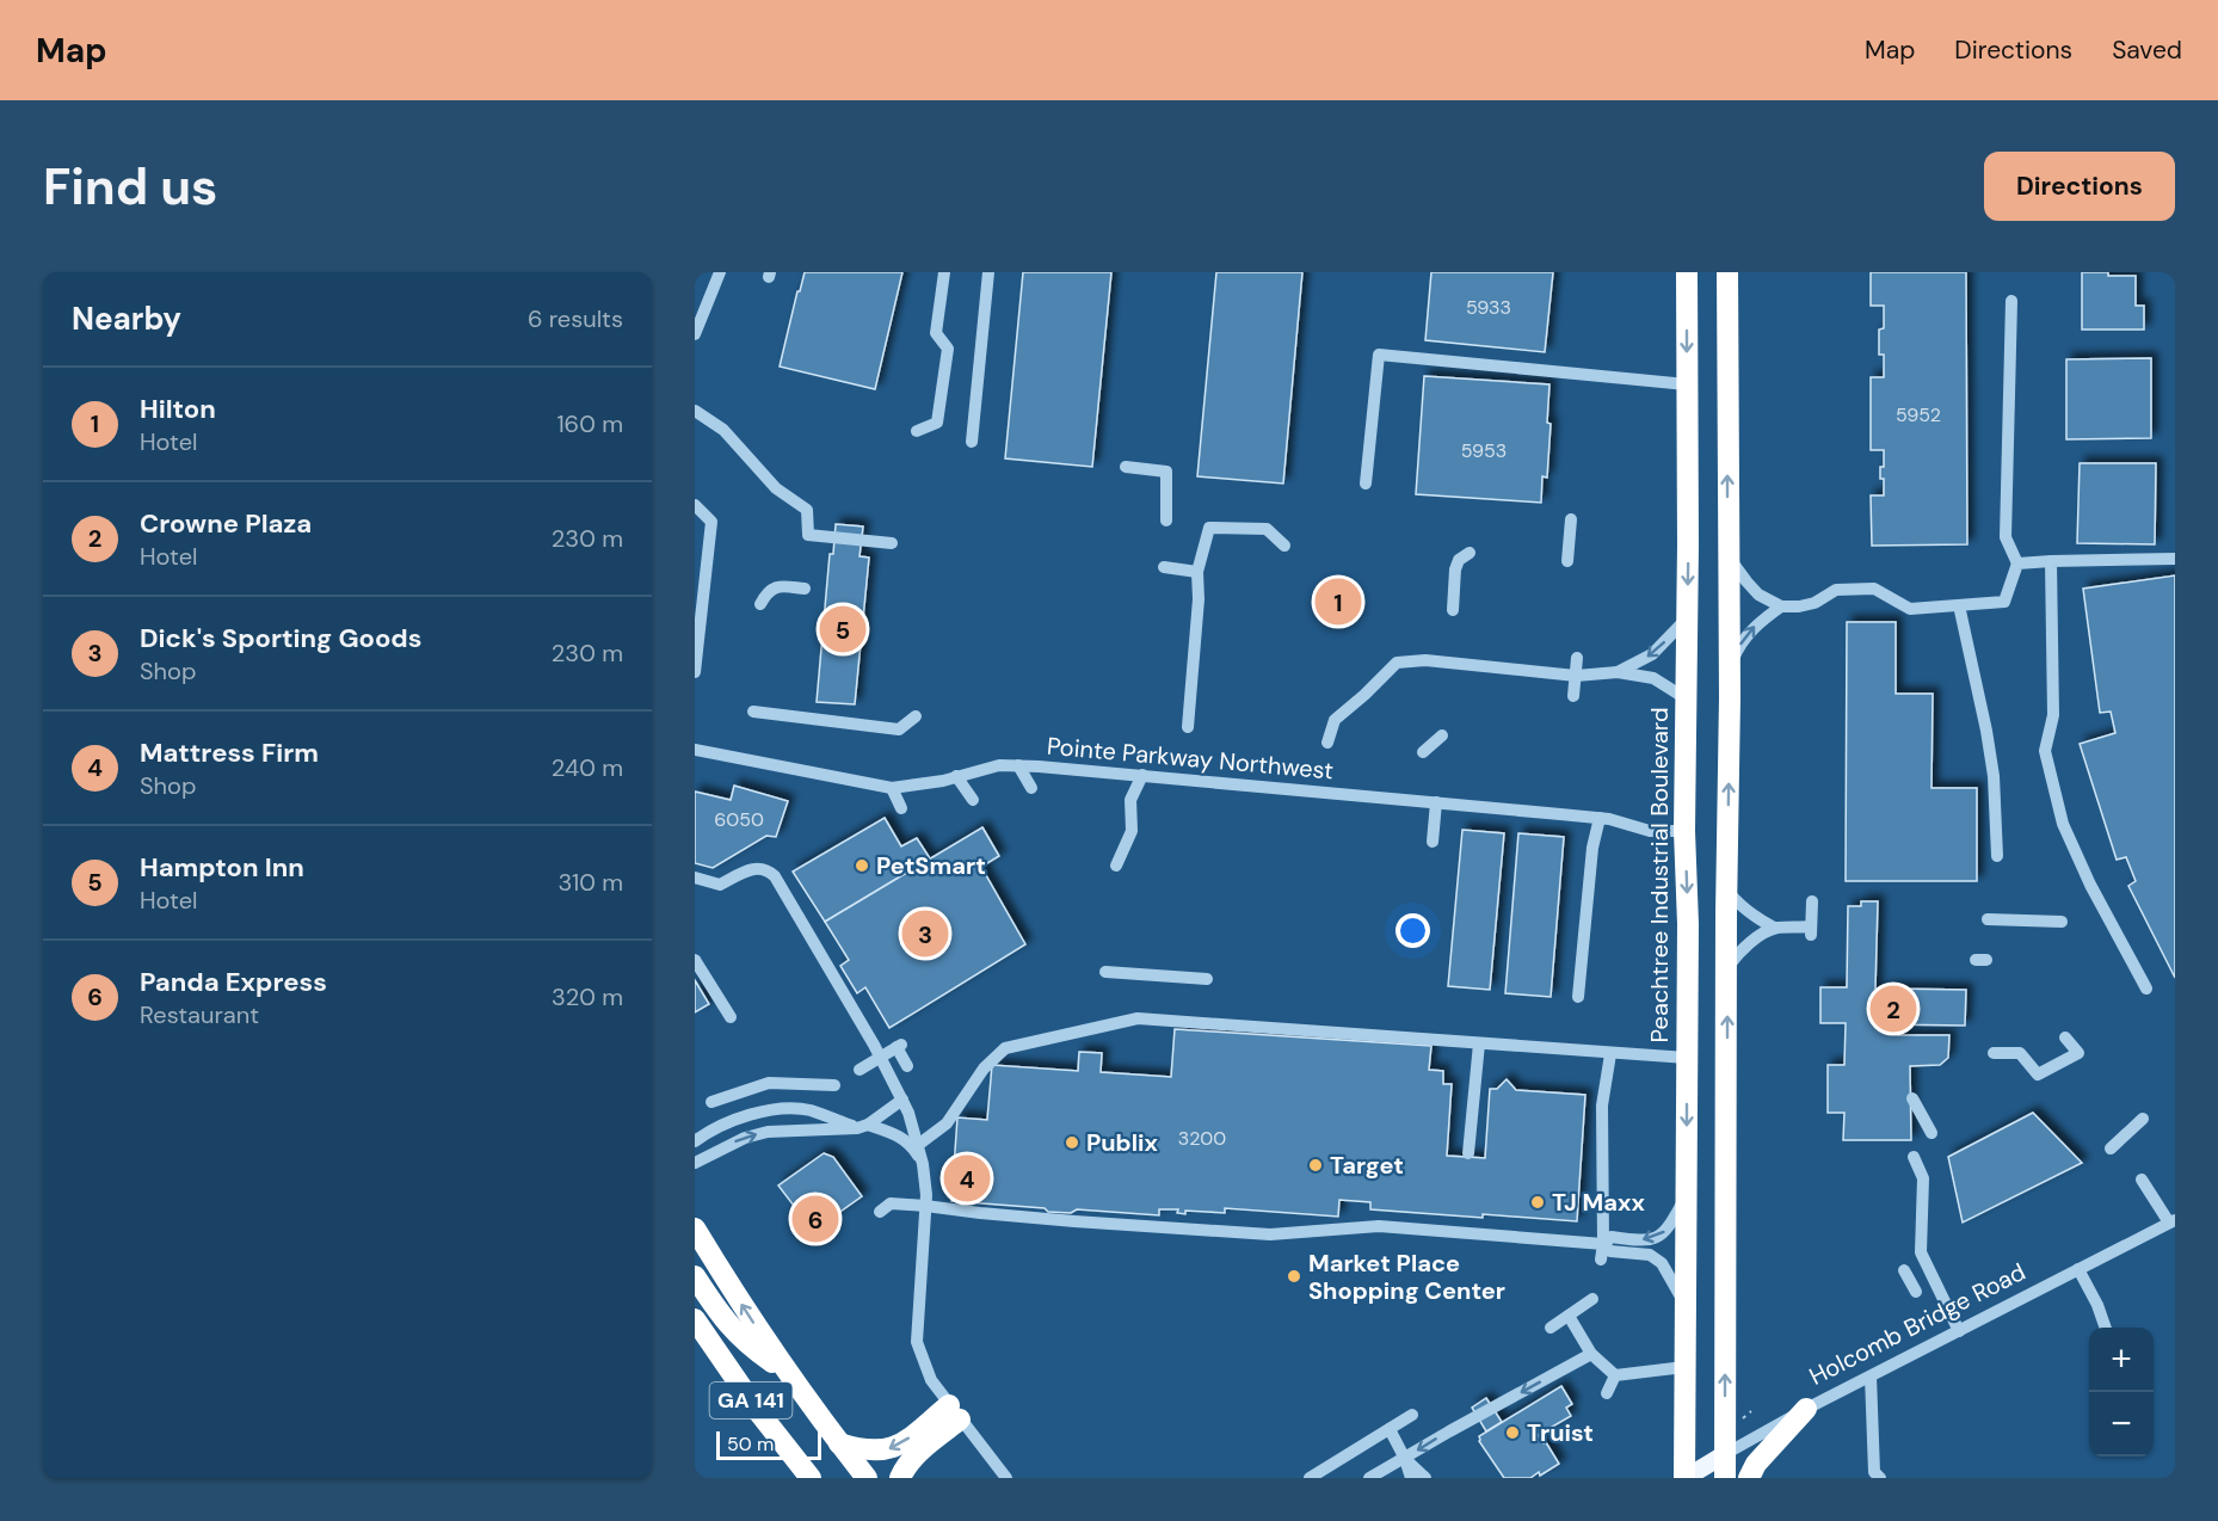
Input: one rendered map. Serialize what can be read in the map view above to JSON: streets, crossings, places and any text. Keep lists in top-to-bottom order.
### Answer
{
  "streets": {
    "highway": ["Peachtree Industrial Boulevard", "GA 141"],
    "main road": ["Holcomb Bridge Road"],
    "street": ["Pointe Parkway Northwest"]
  },
  "crossings": [
    ["Pointe Parkway Northwest", "Peachtree Industrial Boulevard"],
    ["Peachtree Industrial Boulevard", "Holcomb Bridge Road"]
  ],
  "places": [
    "PetSmart",
    "Publix",
    "Target",
    "TJ Maxx",
    "Market Place Shopping Center",
    "Truist"
  ],
  "house_numbers": [
    "5933",
    "5952",
    "5953",
    "6050",
    "3200"
  ],
  "scale_bar": "50 m",
  "page": {
    "header": "Map",
    "nav": ["Map", "Directions", "Saved"],
    "buttons": "Directions",
    "title": "Find us",
    "heading": ["Nearby", "6 results"],
    "list": [
      {
        "mark": "1",
        "name": "Hilton",
        "note": "Hotel",
        "value": "160 m"
      },
      {
        "mark": "2",
        "name": "Crowne Plaza",
        "note": "Hotel",
        "value": "230 m"
      },
      {
        "mark": "3",
        "name": "Dick's Sporting Goods",
        "note": "Shop",
        "value": "230 m"
      },
      {
        "mark": "4",
        "name": "Mattress Firm",
        "note": "Shop",
        "value": "240 m"
      },
      {
        "mark": "5",
        "name": "Hampton Inn",
        "note": "Hotel",
        "value": "310 m"
      },
      {
        "mark": "6",
        "name": "Panda Express",
        "note": "Restaurant",
        "value": "320 m"
      }
    ],
    "pins": [
      "1",
      "5",
      "3",
      "2",
      "4",
      "6"
    ],
    "map_buttons": ["+", "−"],
    "scale": "50 m"
  }
}
